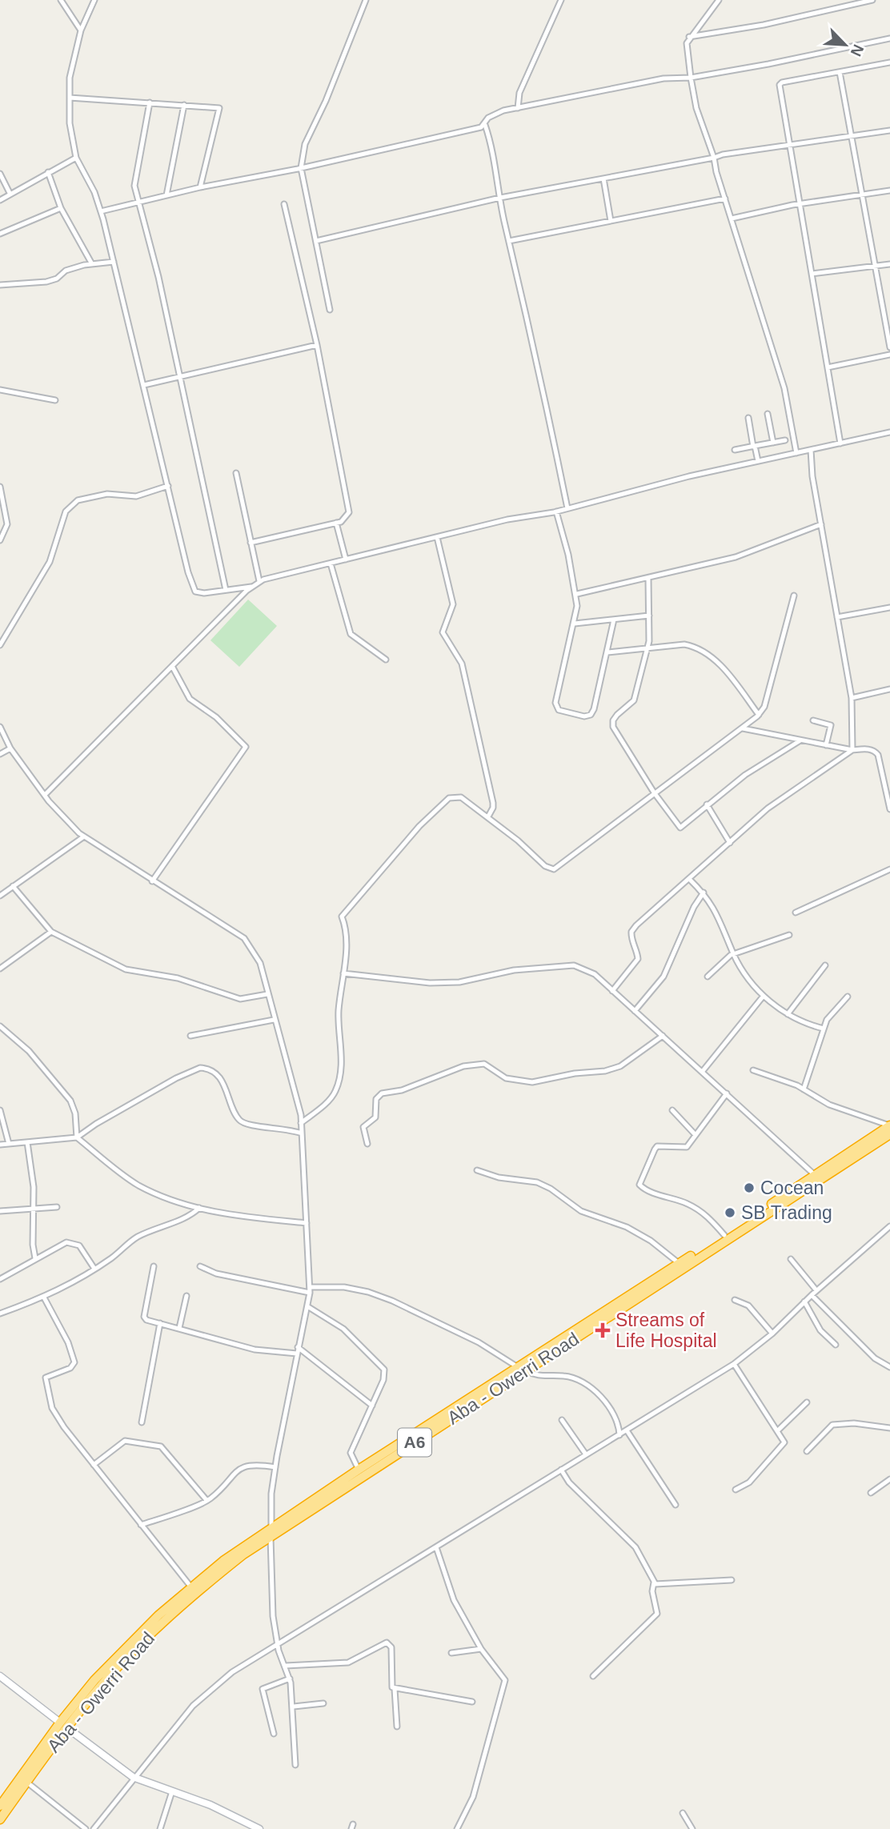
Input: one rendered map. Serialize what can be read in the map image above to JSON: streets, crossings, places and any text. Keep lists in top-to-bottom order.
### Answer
{
  "streets": {
    "highway": ["Aba - Owerri Road", "A6"]
  },
  "places": {
    "other": ["Cocean", "SB Trading"],
    "health": ["Streams of Life Hospital"]
  },
  "north": "bottom right"
}
